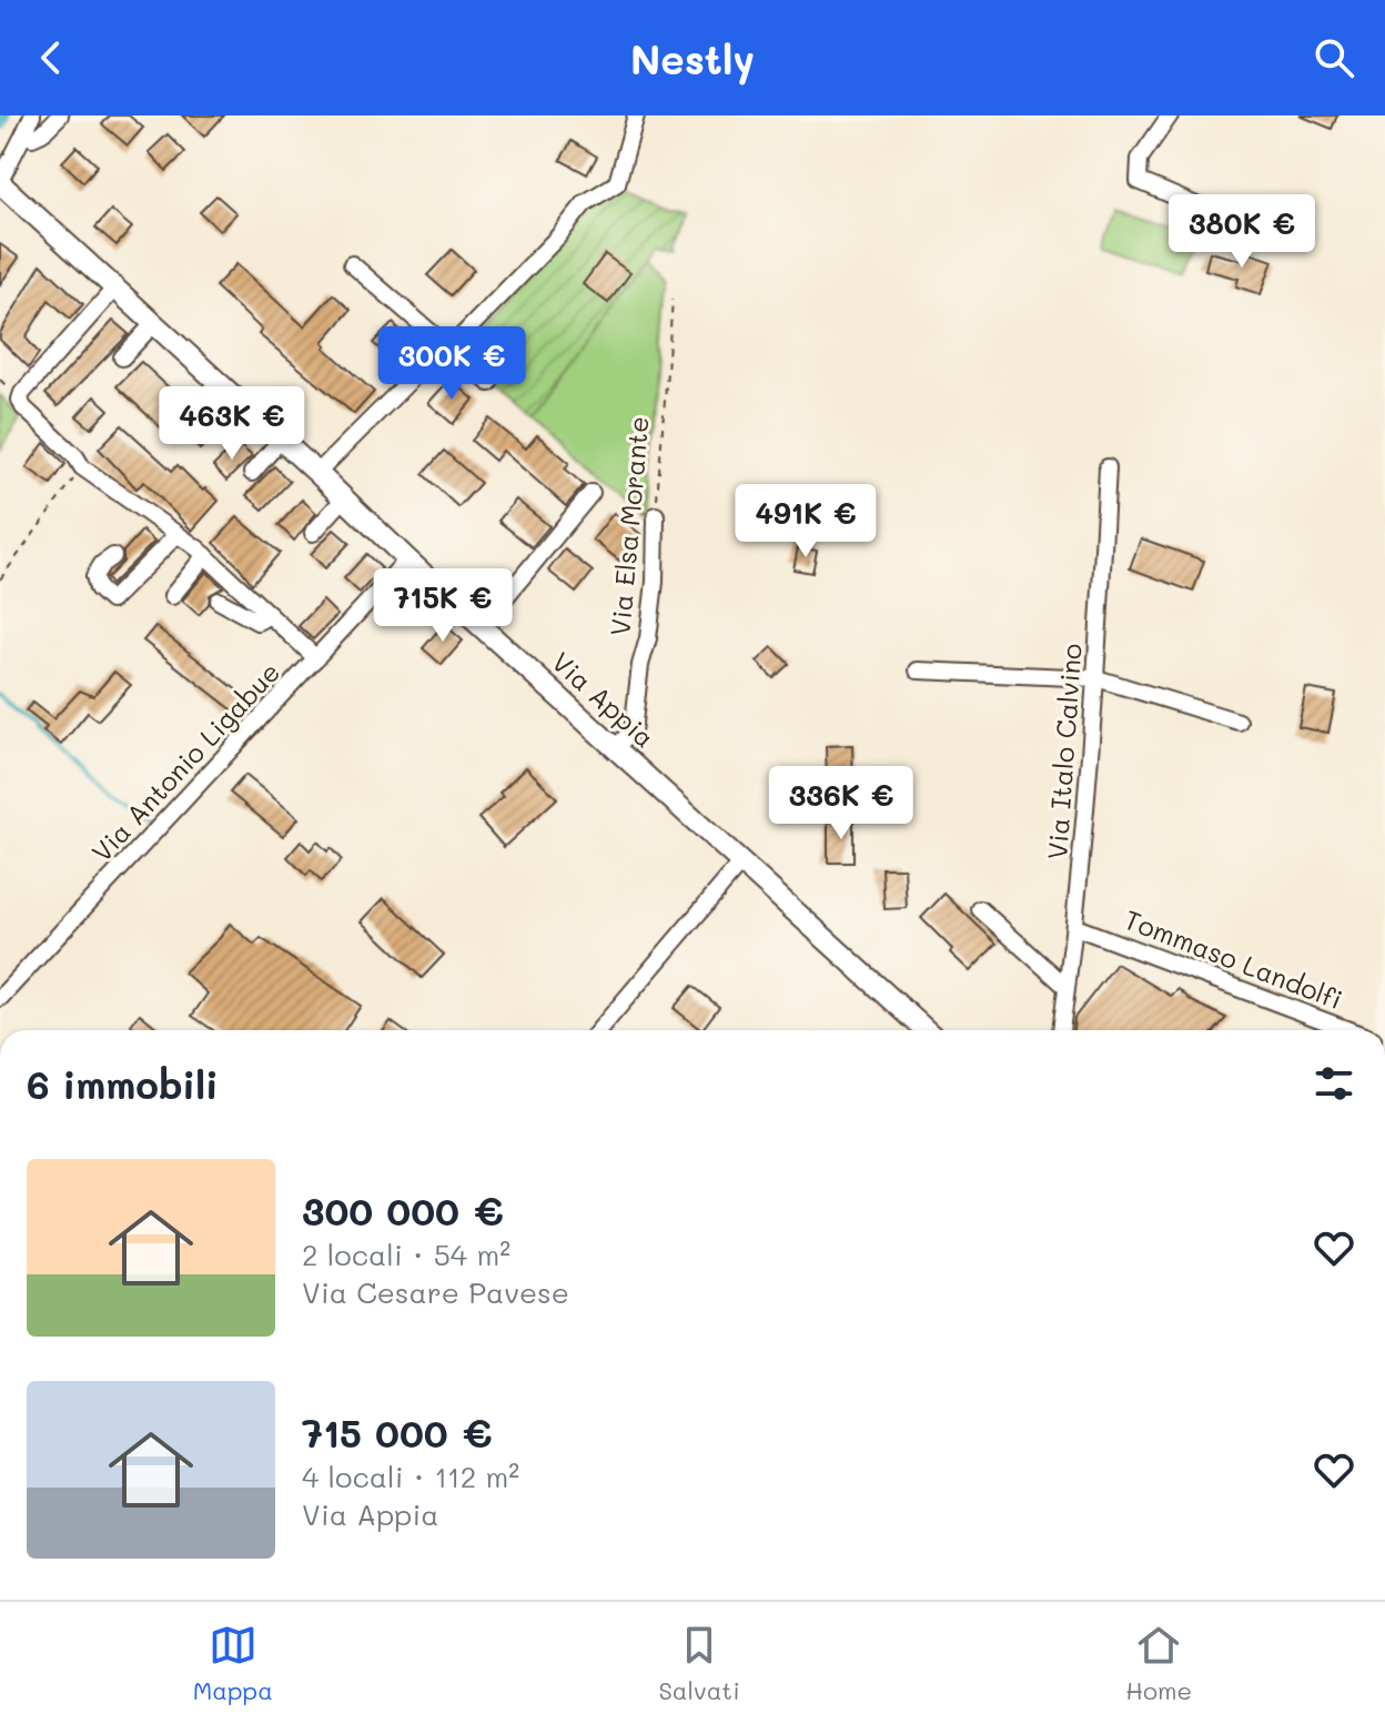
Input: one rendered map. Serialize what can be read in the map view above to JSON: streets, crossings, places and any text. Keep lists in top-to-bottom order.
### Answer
{
  "streets": {
    "main road": ["Via Appia"],
    "street": [
      "Via Elsa Morante",
      "Via Italo Calvino",
      "Via Antonio Ligabue",
      "Tommaso Landolfi"
    ]
  },
  "crossings": [
    ["Via Elsa Morante", "Via Appia"],
    ["Via Appia", "Via Antonio Ligabue"],
    ["Via Italo Calvino", "Tommaso Landolfi"]
  ],
  "page": {
    "header": "Nestly",
    "price": [
      "380K €",
      "300K €",
      "463K €",
      "491K €",
      "715K €",
      "336K €"
    ],
    "heading": "6 immobili",
    "list": [
      {
        "name": "300 000 €",
        "note": "2 locali · 54 m² · Via Cesare Pavese"
      },
      {
        "name": "715 000 €",
        "note": "4 locali · 112 m² · Via Appia"
      }
    ],
    "tabs": ["Mappa", "Salvati", "Home"]
  }
}
